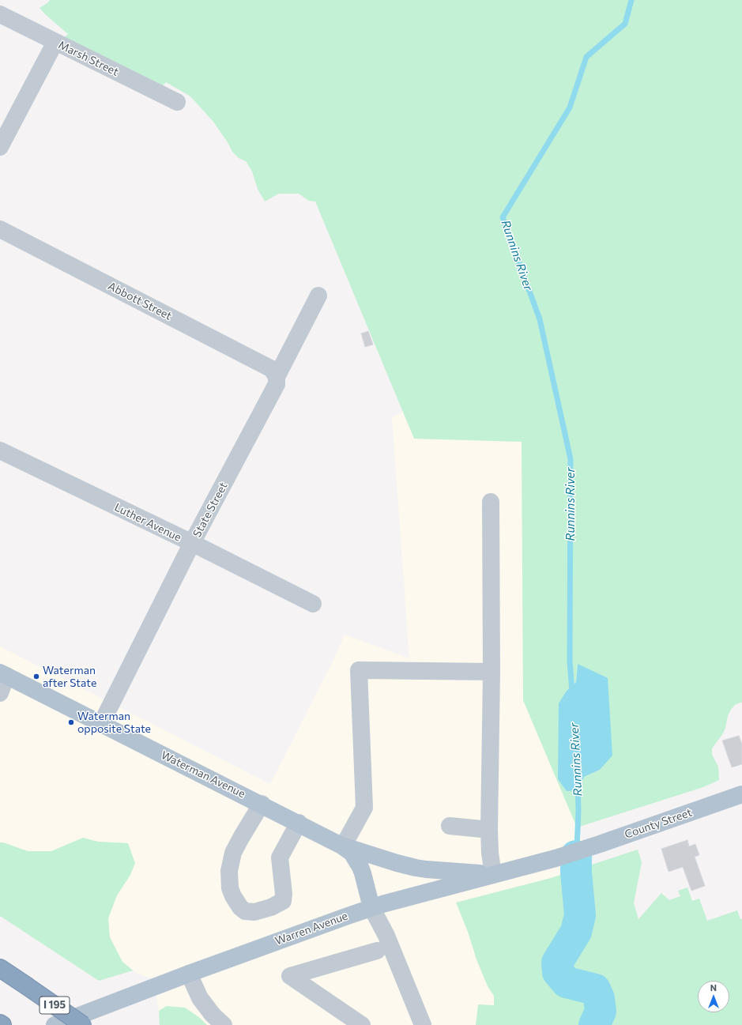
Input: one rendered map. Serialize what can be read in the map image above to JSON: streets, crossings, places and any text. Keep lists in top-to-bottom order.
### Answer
{
  "streets": {
    "highway": ["I 195"],
    "main road": ["Waterman Avenue", "County Street", "Warren Avenue"],
    "street": [
      "Marsh Street",
      "Abbott Street",
      "State Street",
      "Luther Avenue"
    ]
  },
  "crossings": [
    ["Abbott Street", "State Street"],
    ["State Street", "Luther Avenue"],
    ["State Street", "Waterman Avenue"],
    ["Waterman Avenue", "Warren Avenue"],
    ["County Street", "Warren Avenue"]
  ],
  "water": ["Runnins River"],
  "places": ["Waterman after State", "Waterman opposite State"],
  "north": "top"
}
